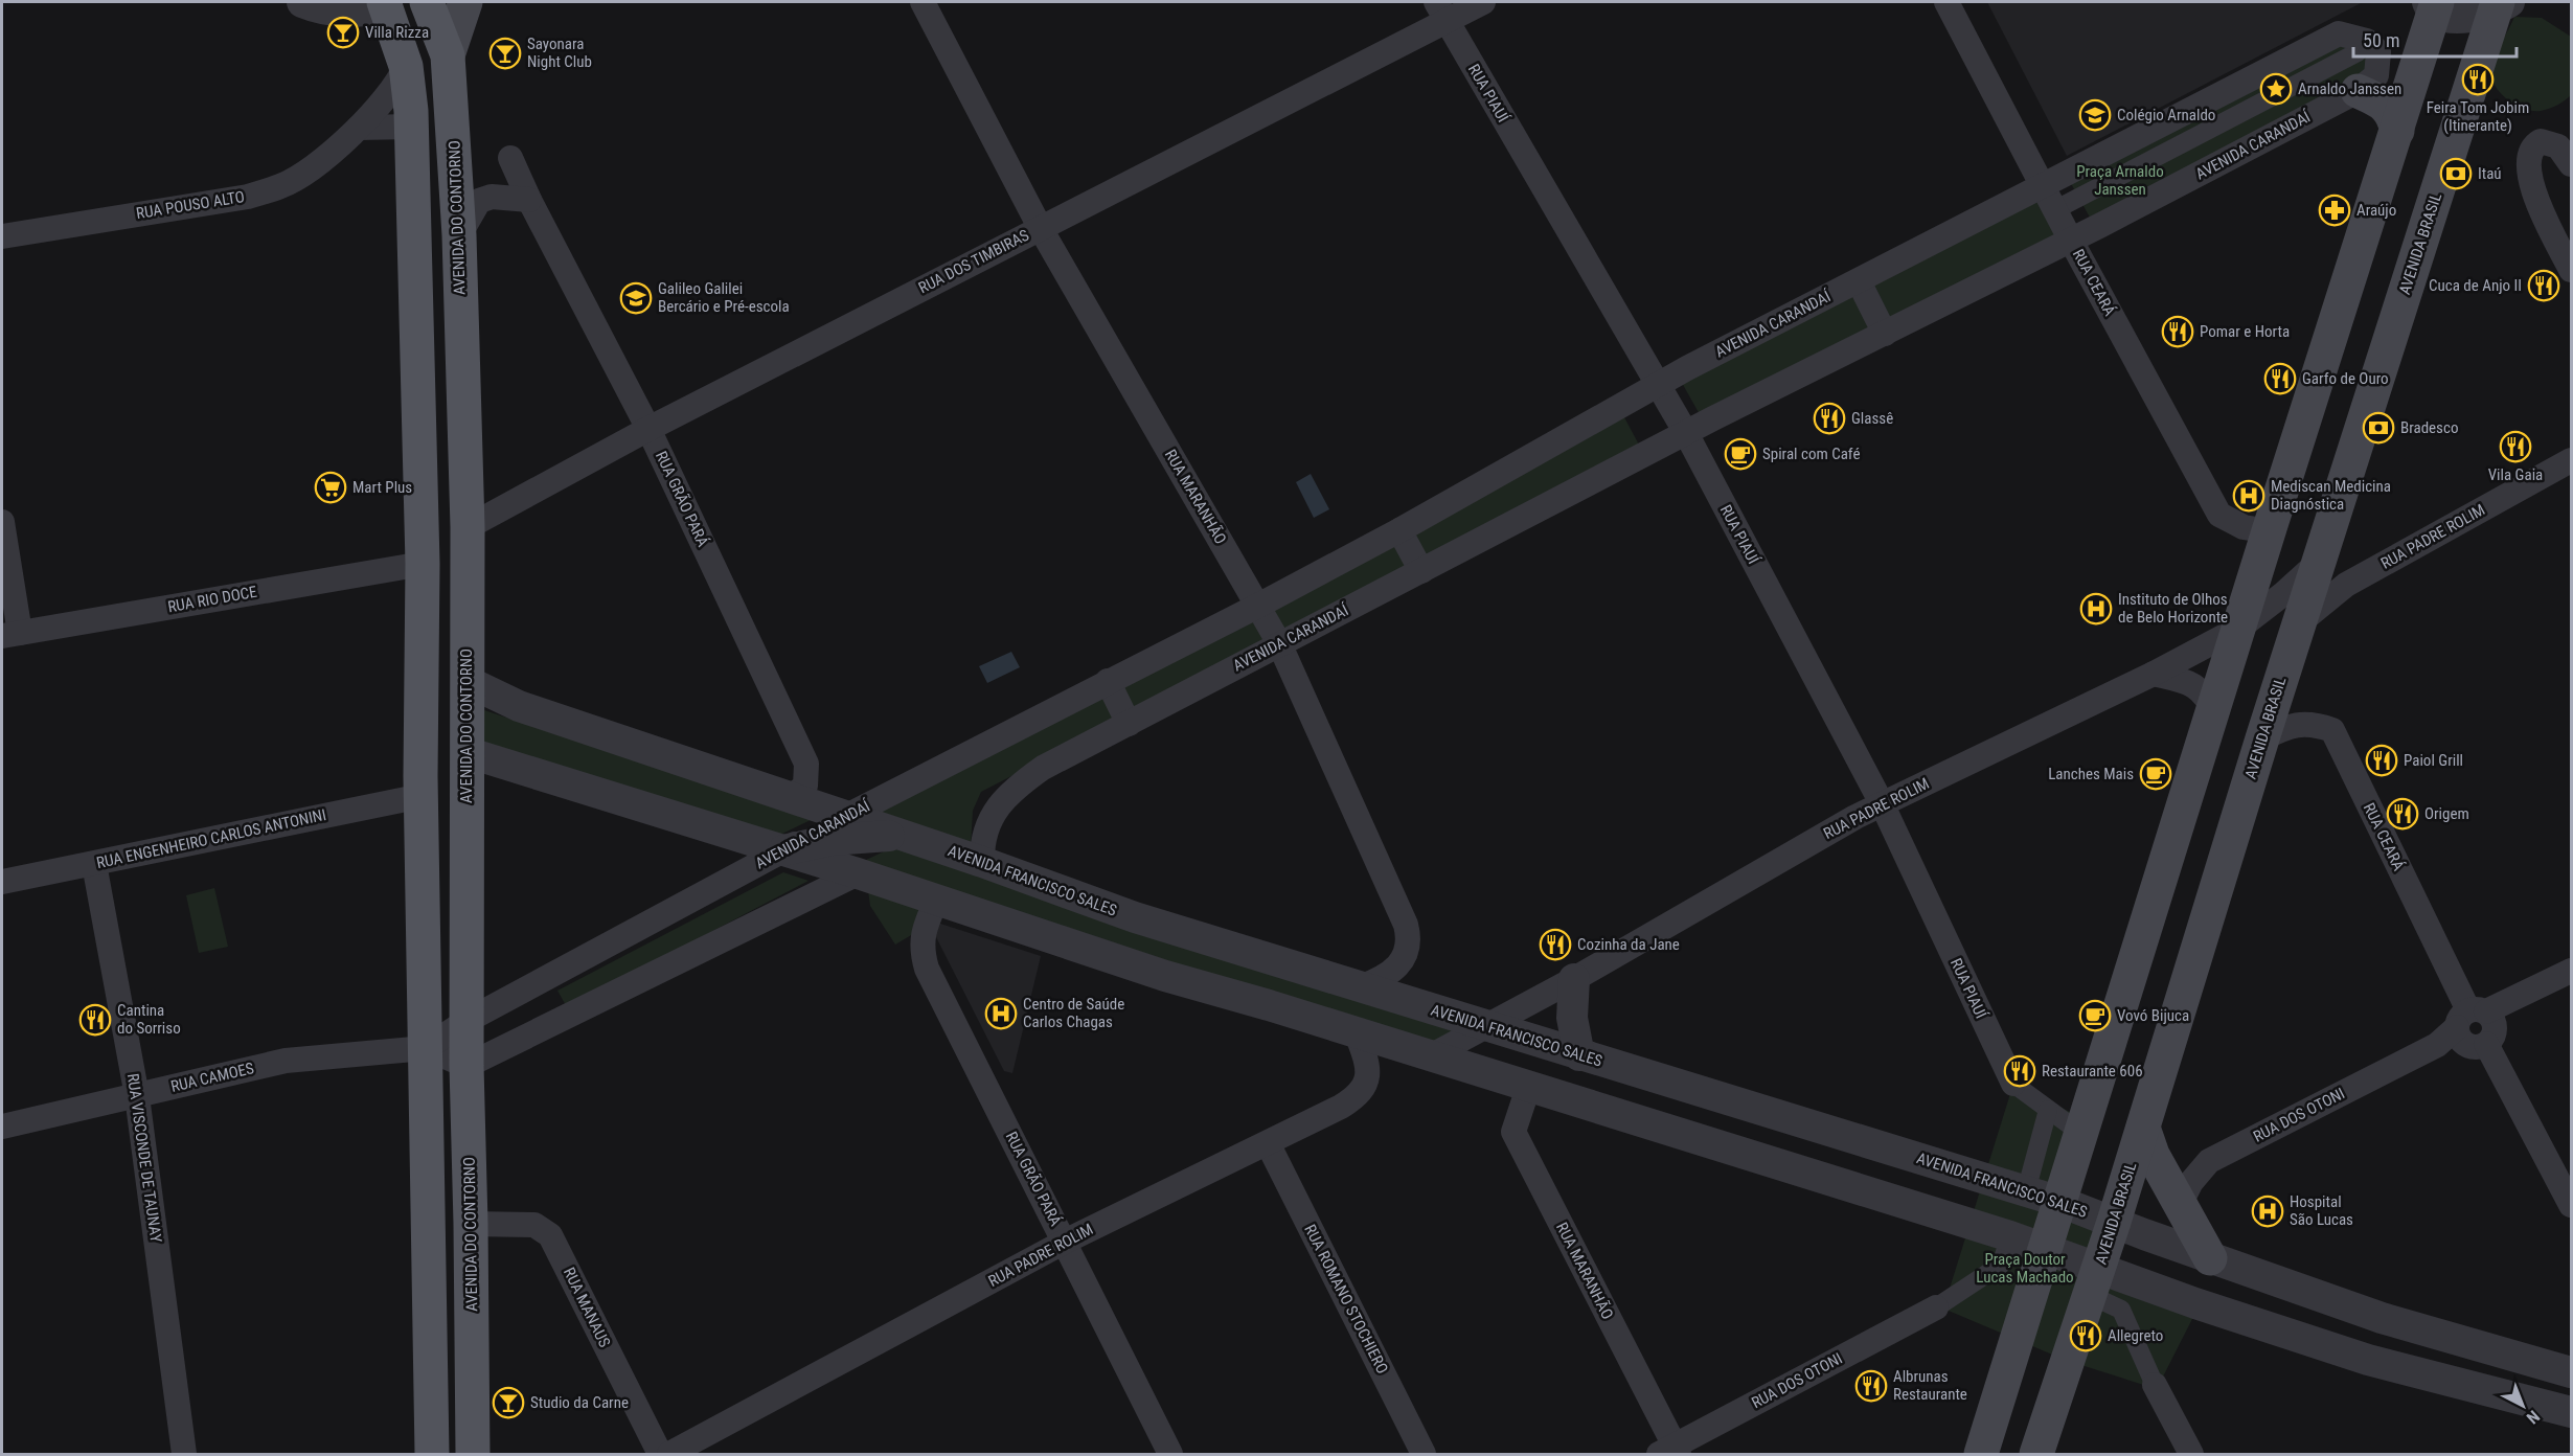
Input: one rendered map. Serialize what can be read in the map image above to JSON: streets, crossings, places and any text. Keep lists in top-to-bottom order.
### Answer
{
  "streets": {
    "main road": ["AVENIDA DO CONTORNO", "AVENIDA BRASIL"],
    "street": [
      "RUA PIAUÍ",
      "AVENIDA CARANDAÍ",
      "RUA POUSO ALTO",
      "RUA DOS TIMBIRAS",
      "RUA CEARÁ",
      "RUA MARANHÃO",
      "RUA GRÃO PARÁ",
      "RUA PADRE ROLIM",
      "RUA RIO DOCE",
      "RUA ENGENHEIRO CARLOS ANTONINI",
      "AVENIDA FRANCISCO SALES",
      "RUA CAMOES",
      "RUA DOS OTONI",
      "RUA VISCONDE DE TAUNAY",
      "RUA ROMANO STOCHIERO",
      "RUA MANAUS"
    ]
  },
  "crossings": [
    ["RUA PIAUÍ", "AVENIDA CARANDAÍ"],
    ["RUA PIAUÍ", "RUA DOS TIMBIRAS"],
    ["RUA PIAUÍ", "RUA PADRE ROLIM"],
    ["AVENIDA CARANDAÍ", "AVENIDA DO CONTORNO"],
    ["AVENIDA CARANDAÍ", "RUA CEARÁ"],
    ["AVENIDA CARANDAÍ", "RUA MARANHÃO"],
    ["AVENIDA CARANDAÍ", "AVENIDA FRANCISCO SALES"],
    ["AVENIDA CARANDAÍ", "RUA CAMOES"],
    ["AVENIDA DO CONTORNO", "RUA DOS TIMBIRAS"],
    ["AVENIDA DO CONTORNO", "AVENIDA FRANCISCO SALES"],
    ["AVENIDA DO CONTORNO", "RUA MANAUS"],
    ["AVENIDA BRASIL", "RUA CEARÁ"],
    ["AVENIDA BRASIL", "RUA PADRE ROLIM"],
    ["AVENIDA BRASIL", "AVENIDA FRANCISCO SALES"],
    ["RUA DOS TIMBIRAS", "RUA MARANHÃO"],
    ["RUA DOS TIMBIRAS", "RUA GRÃO PARÁ"],
    ["RUA CEARÁ", "RUA DOS OTONI"],
    ["RUA MARANHÃO", "AVENIDA FRANCISCO SALES"],
    ["RUA MARANHÃO", "RUA DOS OTONI"],
    ["RUA GRÃO PARÁ", "RUA PADRE ROLIM"],
    ["RUA GRÃO PARÁ", "AVENIDA FRANCISCO SALES"],
    ["RUA PADRE ROLIM", "AVENIDA FRANCISCO SALES"],
    ["RUA PADRE ROLIM", "RUA ROMANO STOCHIERO"],
    ["RUA ENGENHEIRO CARLOS ANTONINI", "RUA VISCONDE DE TAUNAY"],
    ["RUA CAMOES", "RUA VISCONDE DE TAUNAY"]
  ],
  "parks": ["Praça Arnaldo Janssen", "Praça Doutor Lucas Machado"],
  "places": {
    "bar": ["Villa Rizza", "Sayonara Night Club", "Studio da Carne"],
    "restaurant": [
      "Feira Tom Jobim (Itinerante)",
      "Cuca de Anjo II",
      "Pomar e Horta",
      "Garfo de Ouro",
      "Glassê",
      "Vila Gaia",
      "Paiol Grill",
      "Origem",
      "Cozinha da Jane",
      "Cantina do Sorriso",
      "Restaurante 606",
      "Allegreto",
      "Albrunas Restaurante"
    ],
    "place": ["Arnaldo Janssen"],
    "school or university": ["Colégio Arnaldo", "Galileo Galilei Bercário e Pré-escola"],
    "bank": ["Itaú", "Bradesco"],
    "pharmacy": ["Araújo"],
    "cafe": ["Spiral com Café", "Lanches Mais", "Vovó Bijuca"],
    "supermarket": ["Mart Plus"],
    "hospital": [
      "Mediscan Medicina Diagnóstica",
      "Instituto de Olhos de Belo Horizonte",
      "Centro de Saúde Carlos Chagas",
      "Hospital São Lucas"
    ]
  },
  "scale_bar": "50 m",
  "north": "bottom right"
}
